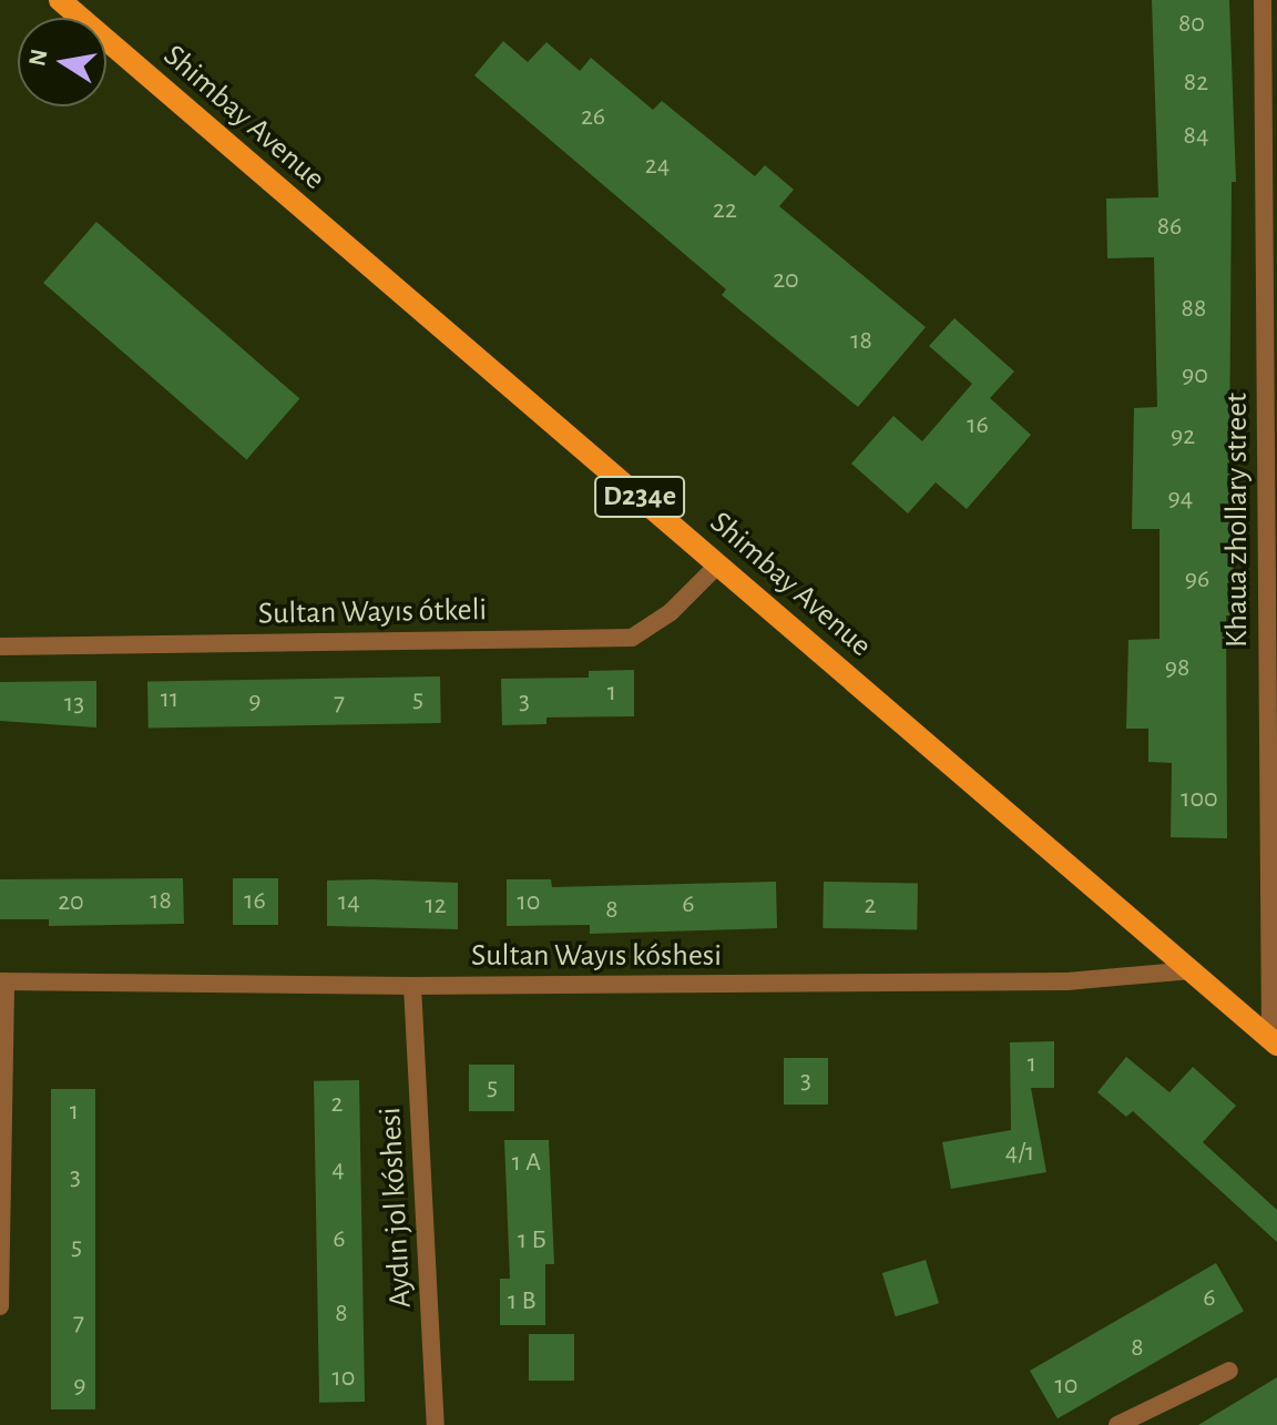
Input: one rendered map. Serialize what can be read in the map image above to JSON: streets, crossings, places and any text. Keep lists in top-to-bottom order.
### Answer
{
  "streets": {
    "main road": ["Shimbay Avenue", "D234e"],
    "street": [
      "Khaua zhollary street",
      "Sultan Wayıs ótkeli",
      "Sultan Wayıs kóshesi",
      "Aydın jol kóshesi"
    ]
  },
  "crossings": [
    ["Shimbay Avenue", "Khaua zhollary street"],
    ["Shimbay Avenue", "Sultan Wayıs ótkeli"],
    ["Shimbay Avenue", "Sultan Wayıs kóshesi"],
    ["Sultan Wayıs kóshesi", "Aydın jol kóshesi"]
  ],
  "house_numbers": [
    "80",
    "82",
    "26",
    "84",
    "24",
    "22",
    "86",
    "20",
    "88",
    "18",
    "90",
    "16",
    "92",
    "94",
    "96",
    "98",
    "1",
    "11",
    "5",
    "9",
    "3",
    "7",
    "13",
    "100",
    "18",
    "16",
    "20",
    "14",
    "10",
    "6",
    "12",
    "2",
    "8",
    "1",
    "3",
    "5",
    "2",
    "1",
    "4/1",
    "1 А",
    "4",
    "3",
    "6",
    "1 Б",
    "5",
    "6",
    "1 В",
    "8",
    "7",
    "8",
    "10",
    "9",
    "10"
  ],
  "north": "left"
}
